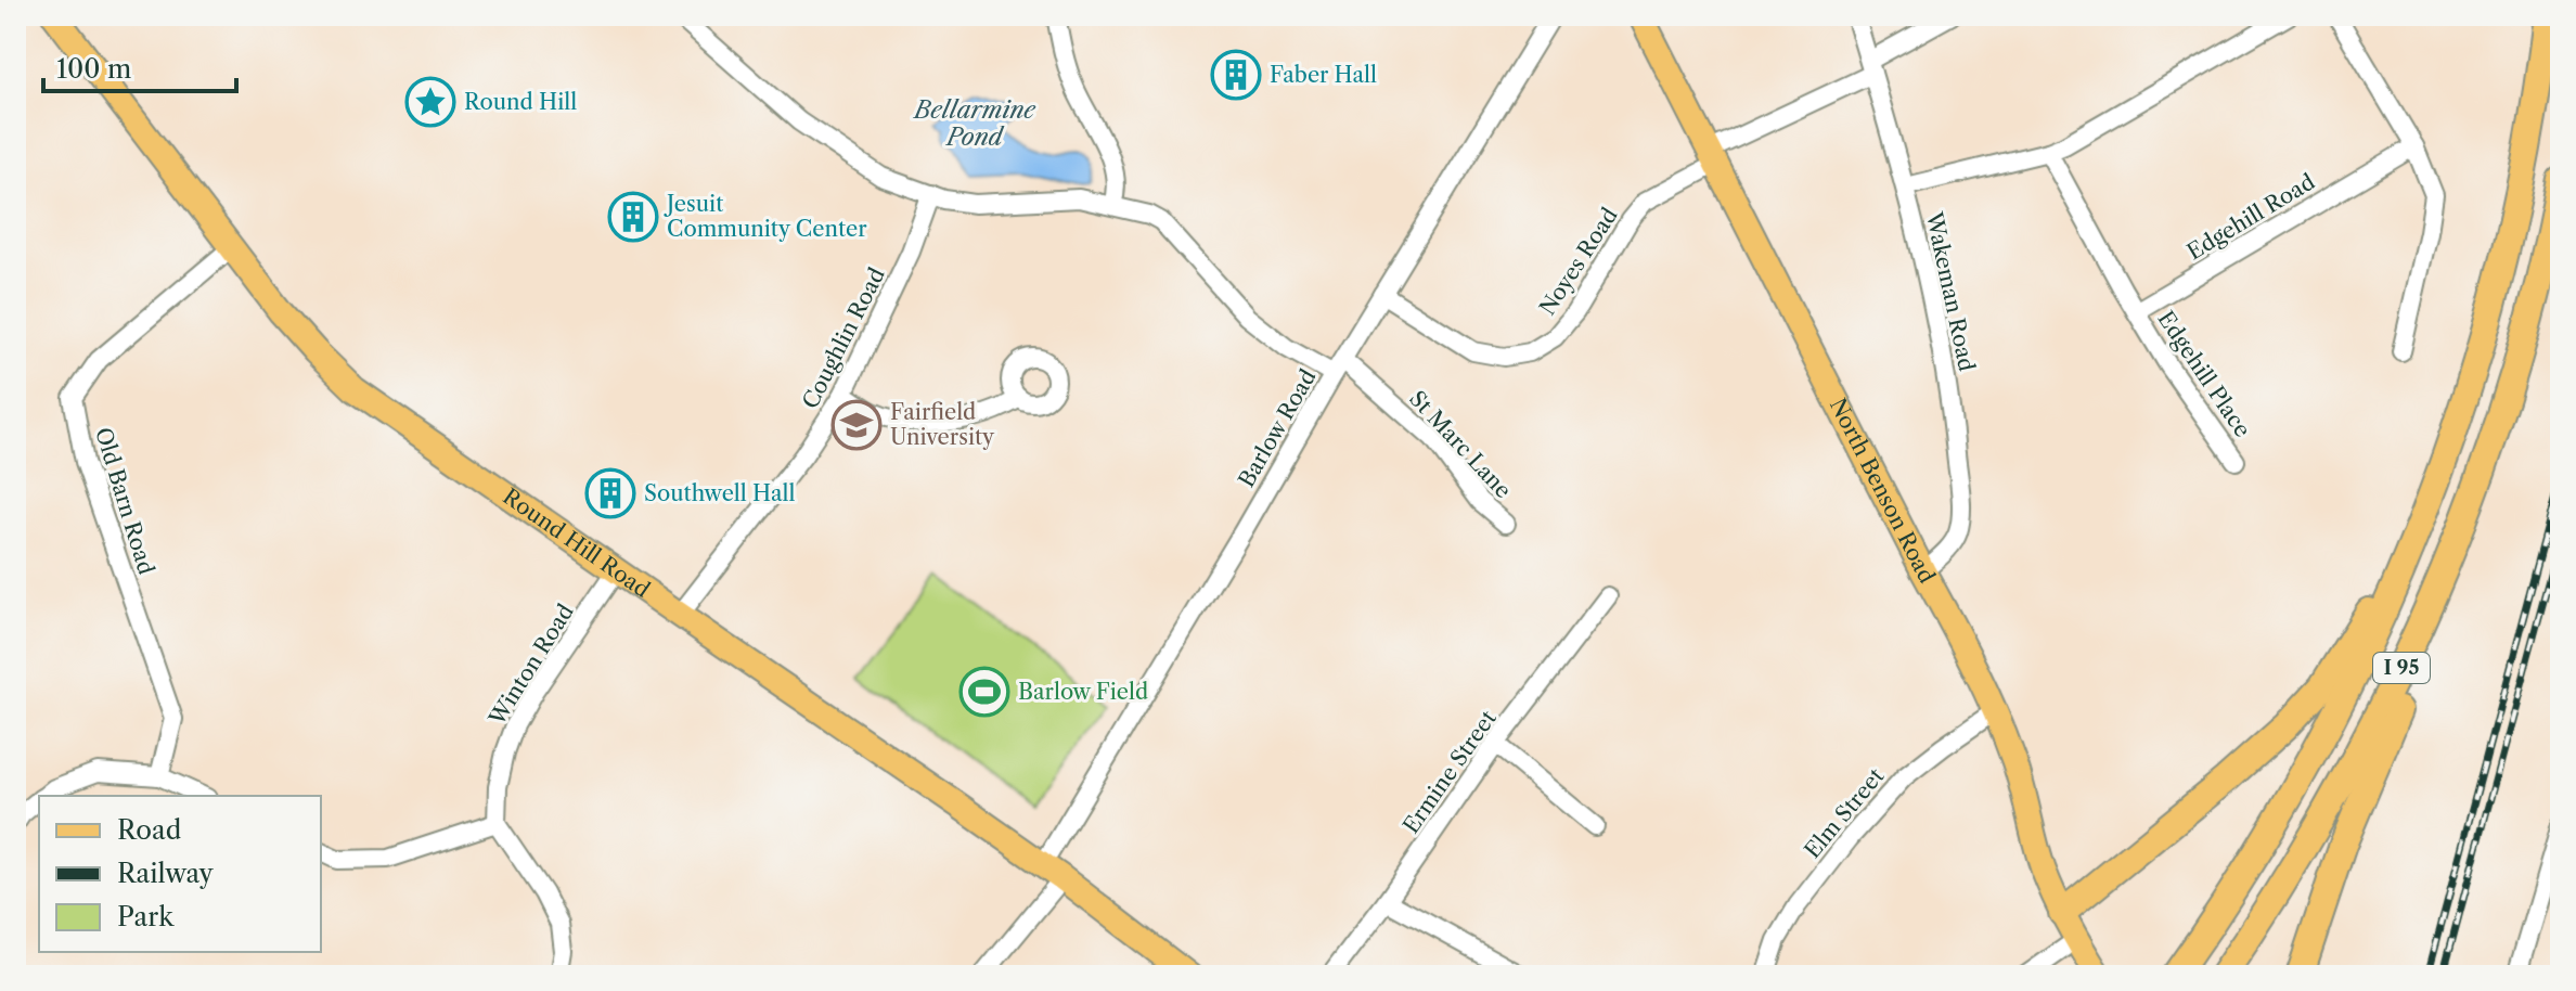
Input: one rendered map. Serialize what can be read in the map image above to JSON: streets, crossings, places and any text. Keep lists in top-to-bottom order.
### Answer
{
  "streets": {
    "highway": ["I 95"],
    "main road": ["North Benson Road", "Round Hill Road"],
    "street": [
      "Edgehill Road",
      "Noyes Road",
      "Wakeman Road",
      "Coughlin Road",
      "Edgehill Place",
      "Barlow Road",
      "St Marc Lane",
      "Old Barn Road",
      "Winton Road",
      "Ermine Street",
      "Elm Street"
    ]
  },
  "crossings": [
    ["Edgehill Road", "Edgehill Place"],
    ["Noyes Road", "Wakeman Road"],
    ["Noyes Road", "Barlow Road"],
    ["Noyes Road", "North Benson Road"],
    ["Wakeman Road", "North Benson Road"],
    ["Coughlin Road", "St Marc Lane"],
    ["Coughlin Road", "Round Hill Road"],
    ["Barlow Road", "St Marc Lane"],
    ["Barlow Road", "Round Hill Road"],
    ["North Benson Road", "Elm Street"],
    ["Old Barn Road", "Round Hill Road"],
    ["Round Hill Road", "Winton Road"]
  ],
  "water": ["Bellarmine Pond"],
  "places": {
    "building": ["Faber Hall", "Jesuit Community Center", "Southwell Hall"],
    "place": ["Round Hill"],
    "school or university": ["Fairfield University"],
    "sports": ["Barlow Field"]
  },
  "legend": ["Road", "Railway", "Park"],
  "scale_bar": "100 m"
}
